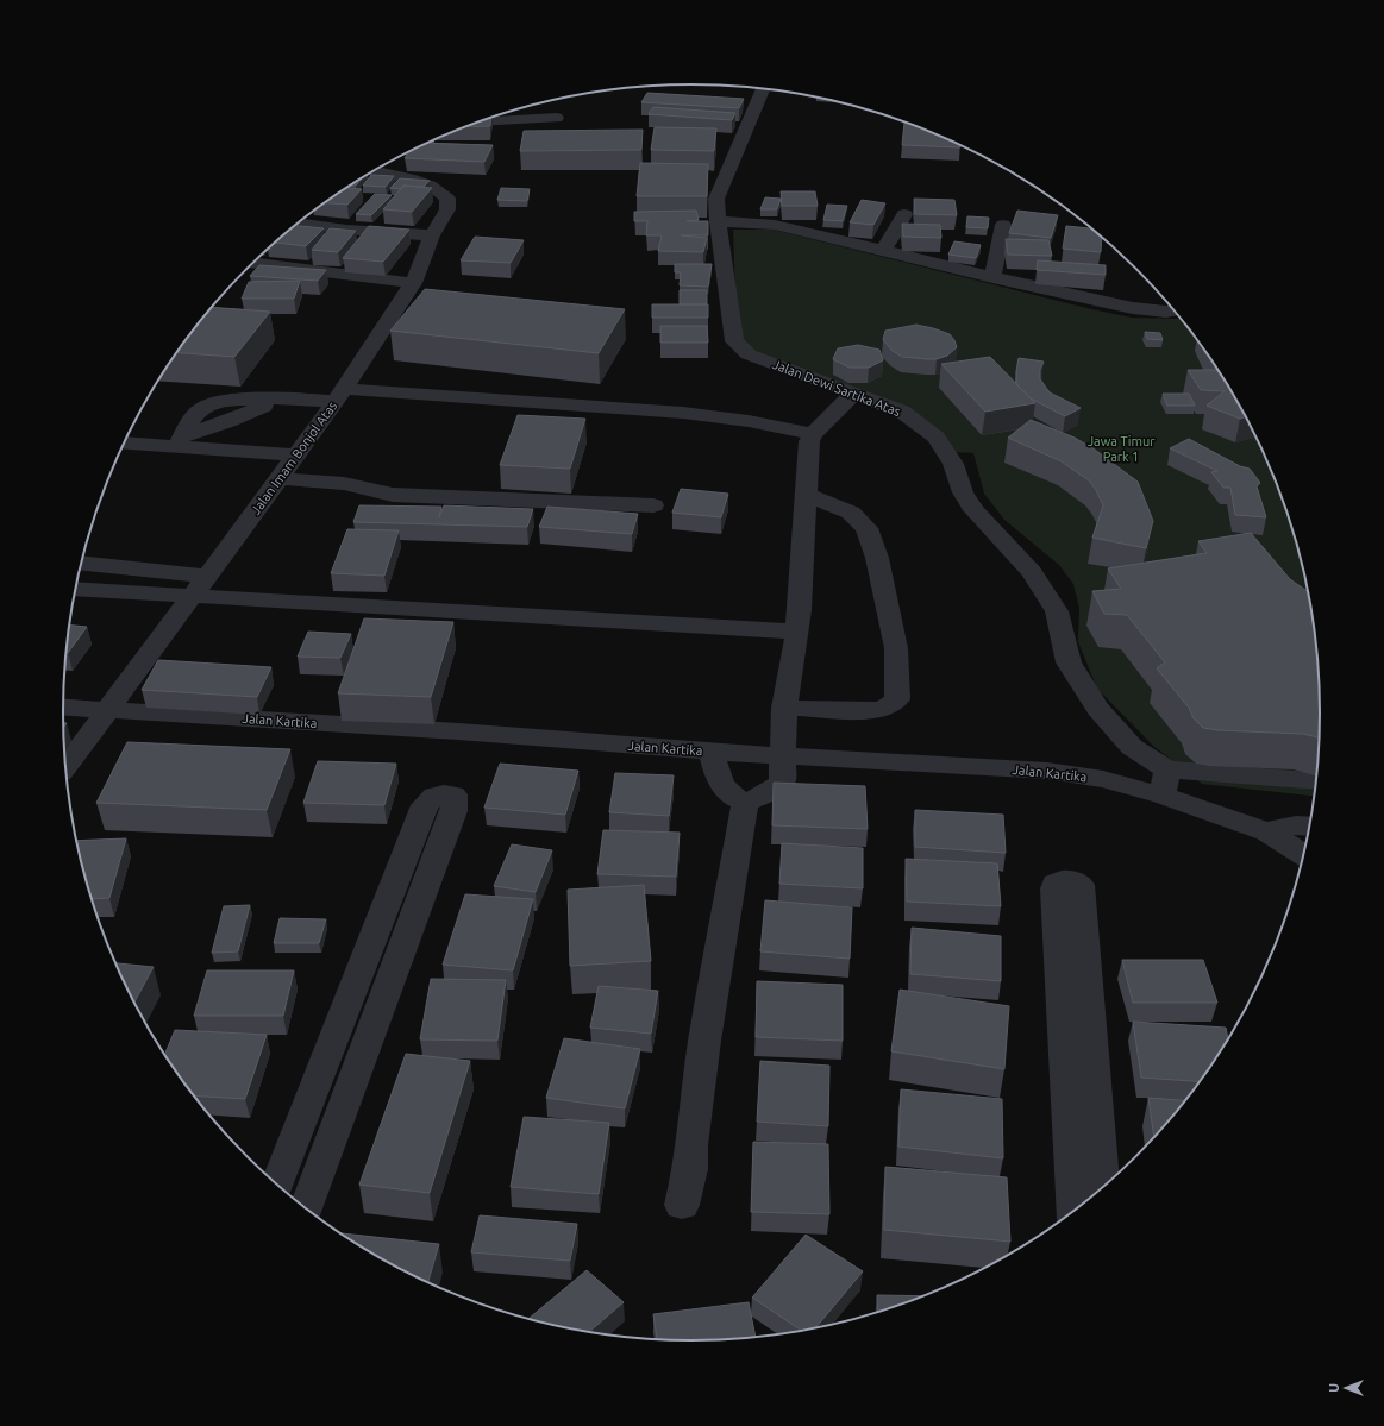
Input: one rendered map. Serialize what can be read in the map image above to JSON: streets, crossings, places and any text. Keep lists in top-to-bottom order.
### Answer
{
  "streets": {
    "street": ["Jalan Dewi Sartika Atas", "Jalan Imam Bonjol Atas", "Jalan Kartika"]
  },
  "crossings": [
    ["Jalan Imam Bonjol Atas", "Jalan Kartika"]
  ],
  "parks": ["Jawa Timur Park 1"],
  "north": "left"
}
